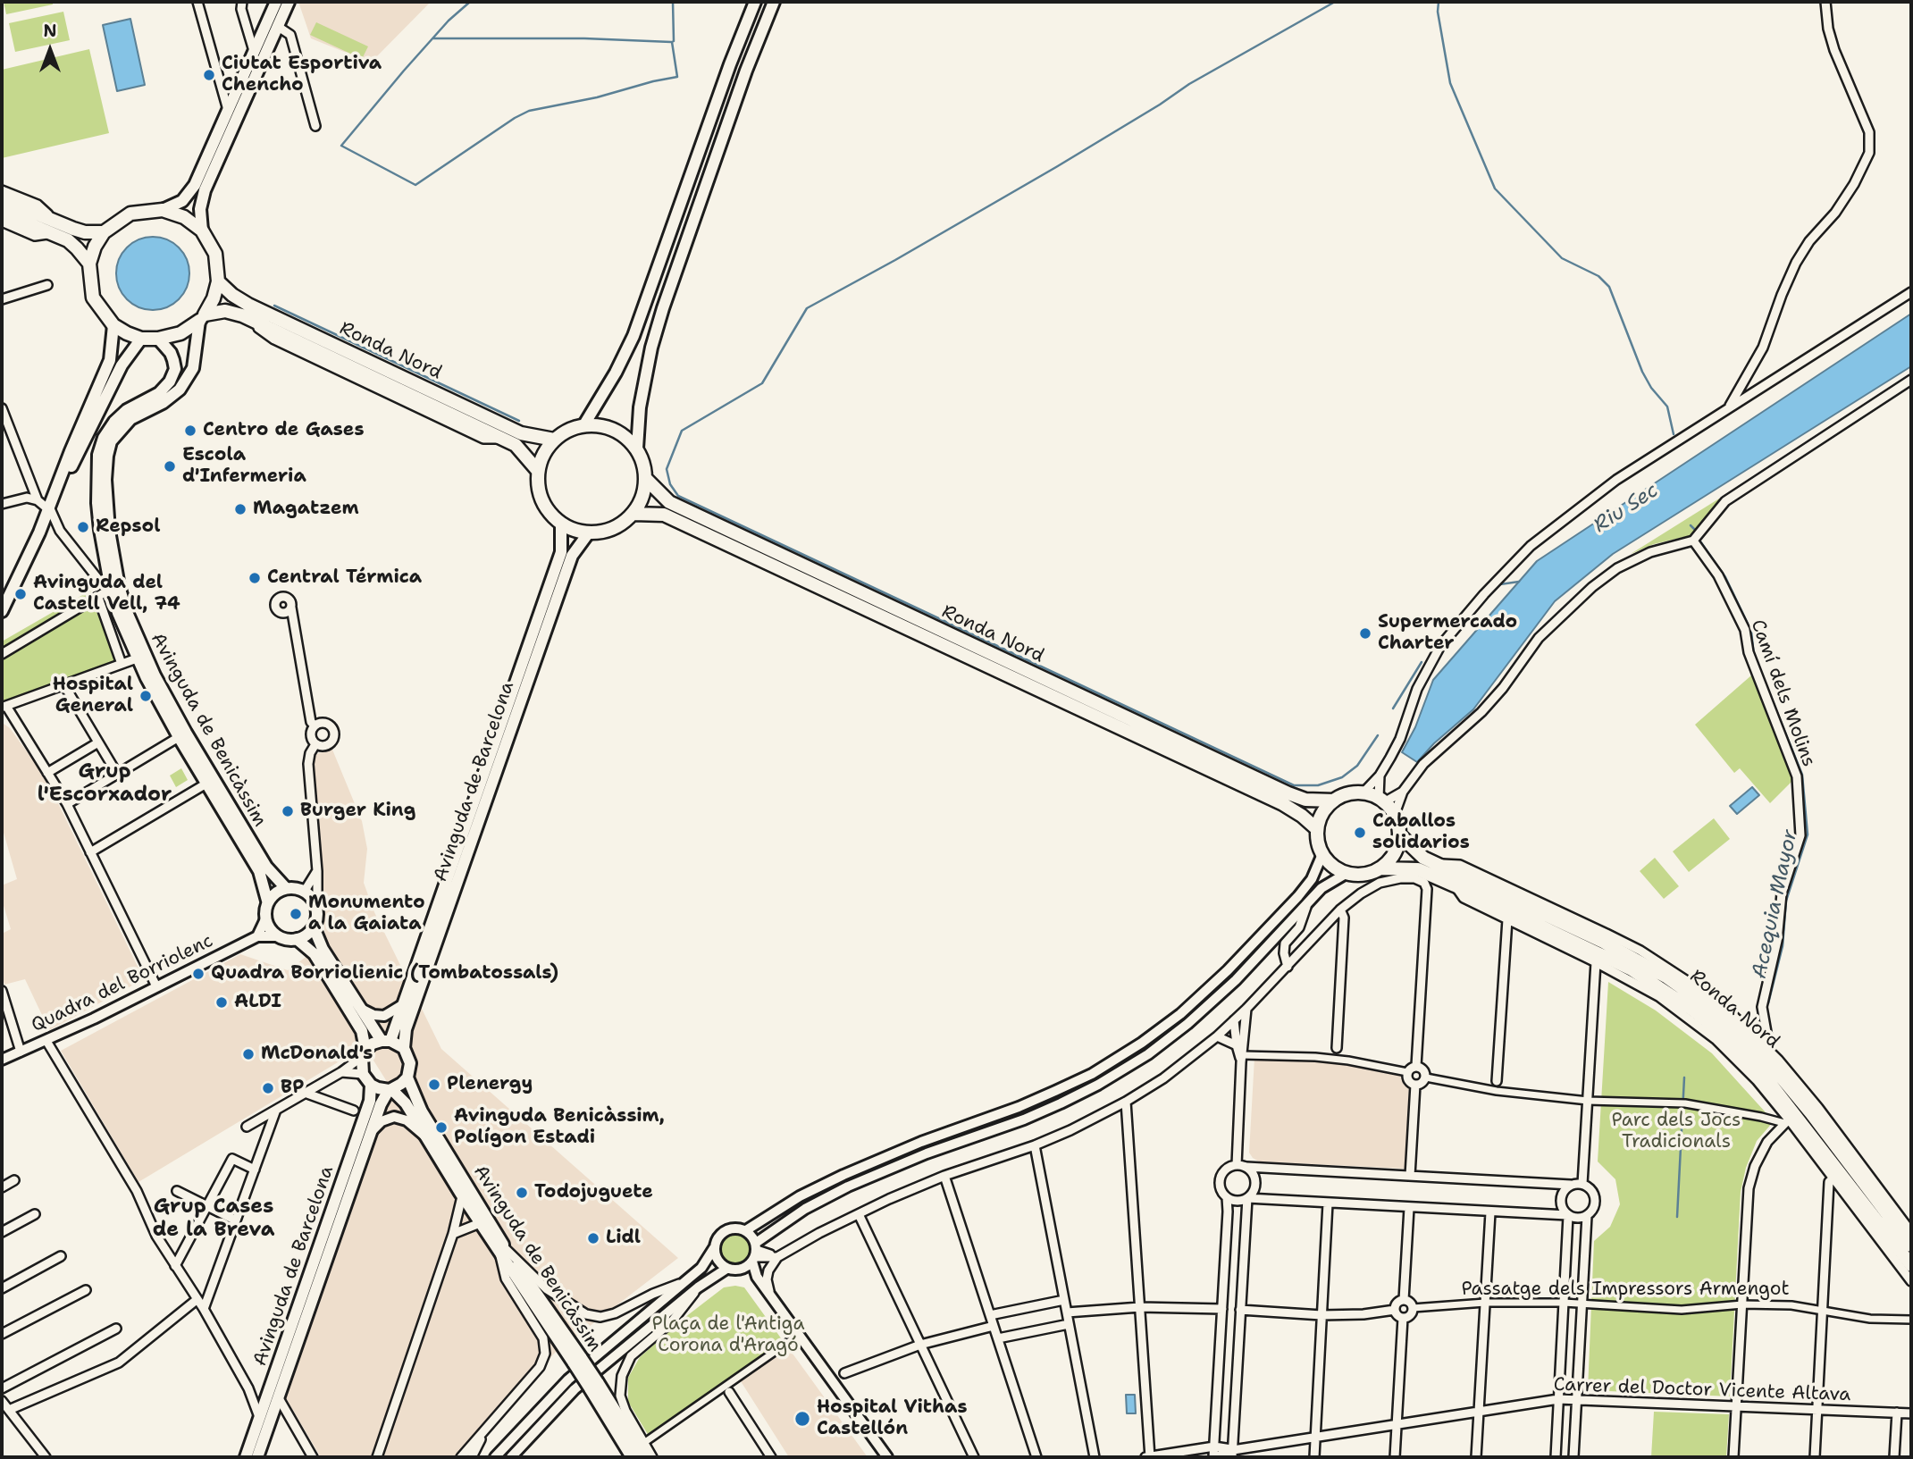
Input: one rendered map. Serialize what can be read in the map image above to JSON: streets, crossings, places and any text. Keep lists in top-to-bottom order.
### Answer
{
  "streets": {
    "main road": ["Ronda Nord", "Avinguda de Benicàssim", "Avinguda de Barcelona"],
    "street": [
      "Camí dels Molins",
      "Quadra del Borriolenc",
      "Passatge dels Impressors Armengot",
      "Carrer del Doctor Vicente Altava"
    ]
  },
  "crossings": [
    ["Ronda Nord", "Camí dels Molins"],
    ["Ronda Nord", "Avinguda de Benicàssim"],
    ["Ronda Nord", "Avinguda de Barcelona"],
    ["Avinguda de Benicàssim", "Avinguda de Barcelona"],
    ["Avinguda de Benicàssim", "Quadra del Borriolenc"]
  ],
  "districts": ["Grup l'Escorxador", "Grup Cases de la Breva"],
  "water": ["Riu Sec", "Acequia Mayor"],
  "parks": ["Parc dels Jocs Tradicionals", "Plaça de l'Antiga Corona d'Aragó"],
  "places": [
    "Ciutat Esportiva Chencho",
    "Centro de Gases",
    "Escola d'Infermeria",
    "Magatzem",
    "Repsol",
    "Central Térmica",
    "Avinguda del Castell Vell, 74",
    "Supermercado Charter",
    "Hospital General",
    "Burger King",
    "Caballos solidarios",
    "Monumento a la Gaiata",
    "Quadra Borriolienic (Tombatossals)",
    "ALDI",
    "McDonald's",
    "Plenergy",
    "BP",
    "Avinguda Benicàssim, Polígon Estadi",
    "Todojuguete",
    "Lidl",
    "Hospital Vithas Castellón"
  ],
  "north": "top"
}
